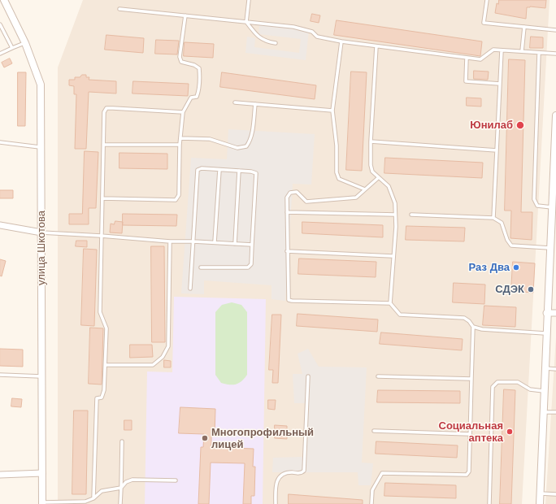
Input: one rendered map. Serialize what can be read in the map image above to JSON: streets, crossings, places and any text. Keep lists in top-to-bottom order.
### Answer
{
  "streets": {
    "street": ["улица Шкотова"]
  },
  "places": [
    "Юнилаб",
    "Раз Два",
    "СДЭК",
    "Социальная аптека",
    "Многопрофильный лицей"
  ]
}
